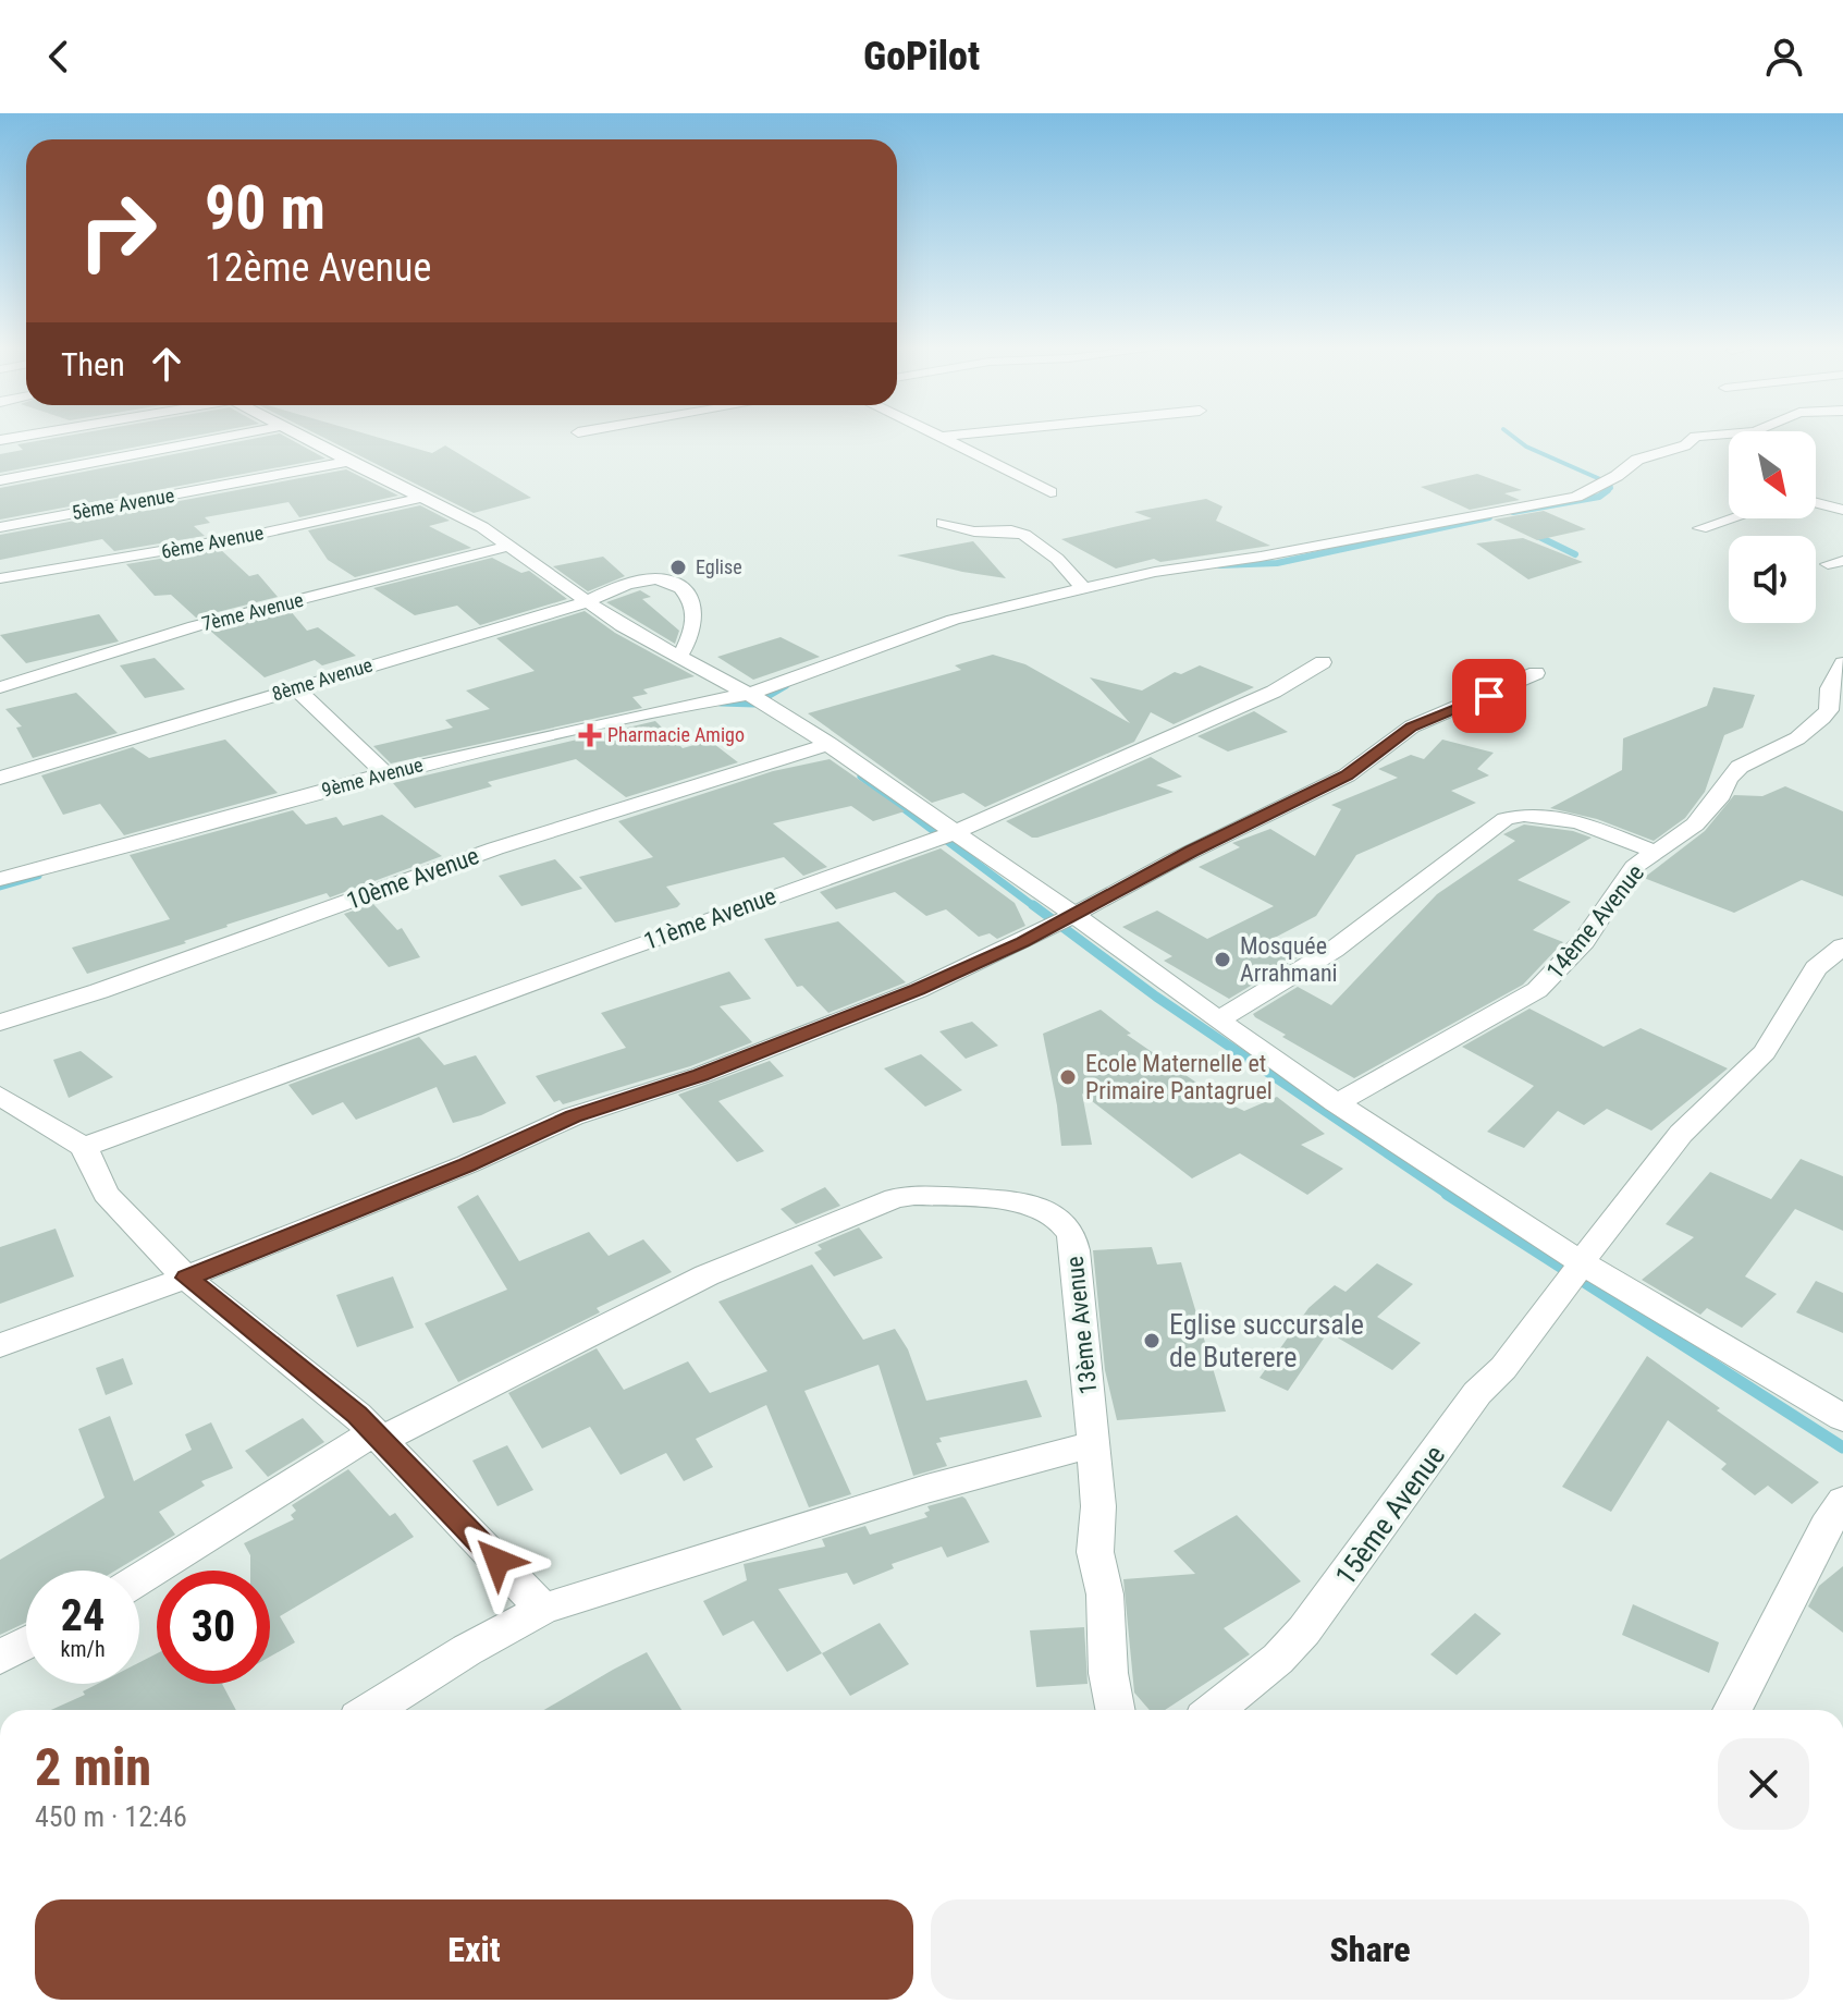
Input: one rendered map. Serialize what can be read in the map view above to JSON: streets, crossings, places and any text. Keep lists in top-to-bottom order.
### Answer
{
  "streets": {
    "street": [
      "5ème Avenue",
      "6ème Avenue",
      "7ème Avenue",
      "8ème Avenue",
      "9ème Avenue",
      "10ème Avenue",
      "11ème Avenue",
      "14ème Avenue",
      "13ème Avenue",
      "15ème Avenue"
    ]
  },
  "places": {
    "other": [
      "Eglise",
      "Mosquée Arrahmani",
      "Ecole Maternelle et Primaire Pantagruel",
      "Eglise succursale de Buterere"
    ],
    "health": ["Pharmacie Amigo"]
  },
  "north": "bottom right",
  "page": {
    "header": "GoPilot",
    "turn": ["90 m", "12ème Avenue"],
    "then": "Then",
    "speed": "24 km/h",
    "limit": "30",
    "heading": ["2 min", "450 m · 12:46"],
    "buttons": ["Exit", "Share"]
  }
}
